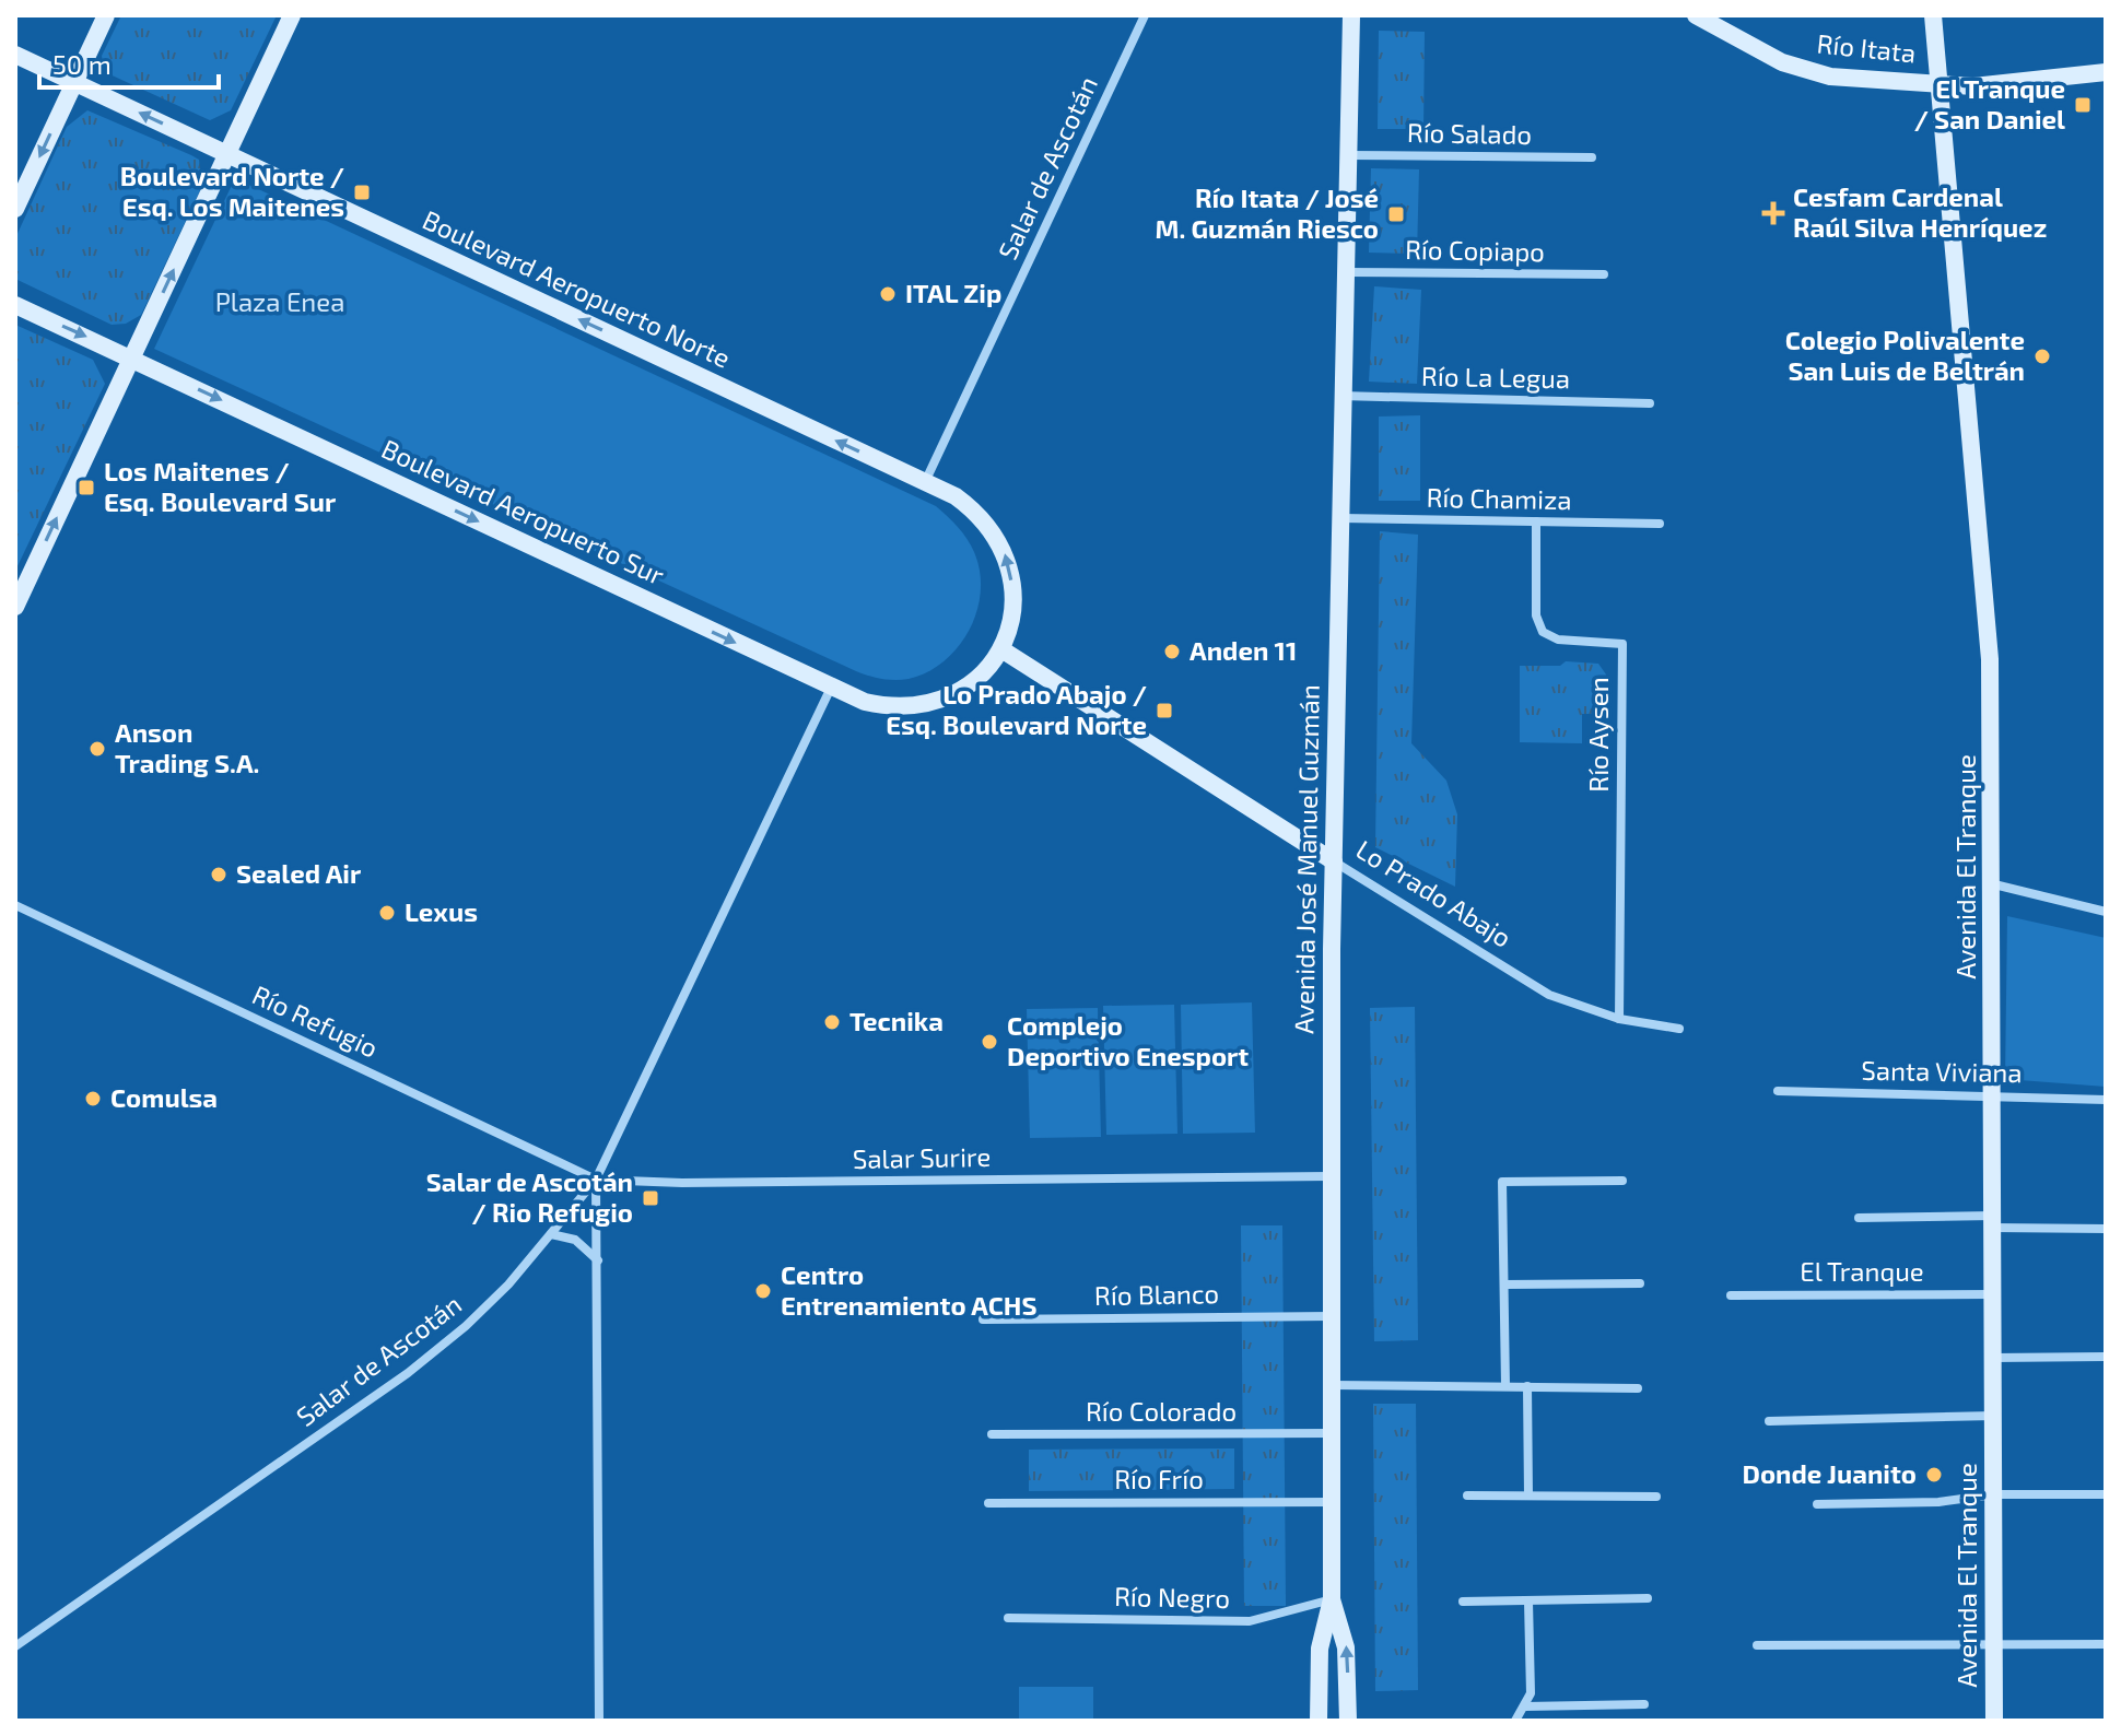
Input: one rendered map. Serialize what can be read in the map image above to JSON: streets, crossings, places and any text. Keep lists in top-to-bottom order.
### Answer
{
  "streets": {
    "street": [
      "Río Itata",
      "Río Salado",
      "Salar de Ascotán",
      "Río Copiapo",
      "Boulevard Aeropuerto Norte",
      "Río La Legua",
      "Río Chamiza",
      "Boulevard Aeropuerto Sur",
      "Río Aysen",
      "Avenida José Manuel Guzmán",
      "Avenida El Tranque",
      "Lo Prado Abajo",
      "Río Refugio",
      "Santa Viviana",
      "Salar Surire",
      "El Tranque",
      "Río Blanco",
      "Río Colorado",
      "Río Frío",
      "Río Negro"
    ]
  },
  "crossings": [
    ["Río Itata", "Avenida El Tranque"],
    ["Río Salado", "Avenida José Manuel Guzmán"],
    ["Salar de Ascotán", "Boulevard Aeropuerto Norte"],
    ["Salar de Ascotán", "Boulevard Aeropuerto Sur"],
    ["Salar de Ascotán", "Río Refugio"],
    ["Salar de Ascotán", "Salar Surire"],
    ["Río Copiapo", "Avenida José Manuel Guzmán"],
    ["Boulevard Aeropuerto Norte", "Boulevard Aeropuerto Sur"],
    ["Boulevard Aeropuerto Norte", "Lo Prado Abajo"],
    ["Río La Legua", "Avenida José Manuel Guzmán"],
    ["Río Chamiza", "Río Aysen"],
    ["Río Chamiza", "Avenida José Manuel Guzmán"],
    ["Boulevard Aeropuerto Sur", "Lo Prado Abajo"],
    ["Río Aysen", "Lo Prado Abajo"],
    ["Avenida José Manuel Guzmán", "Lo Prado Abajo"],
    ["Avenida José Manuel Guzmán", "Salar Surire"],
    ["Avenida José Manuel Guzmán", "Río Blanco"],
    ["Avenida José Manuel Guzmán", "Río Colorado"],
    ["Avenida José Manuel Guzmán", "Río Frío"],
    ["Avenida José Manuel Guzmán", "Río Negro"],
    ["Avenida El Tranque", "Santa Viviana"],
    ["Avenida El Tranque", "El Tranque"],
    ["Río Refugio", "Salar Surire"]
  ],
  "one_way": ["Boulevard Aeropuerto Norte", "Boulevard Aeropuerto Sur"],
  "parks": ["Plaza Enea"],
  "places": {
    "transit": [
      "El Tranque / San Daniel",
      "Boulevard Norte / Esq. Los Maitenes",
      "Río Itata / José M. Guzmán Riesco",
      "Los Maitenes / Esq. Boulevard Sur",
      "Lo Prado Abajo / Esq. Boulevard Norte",
      "Salar de Ascotán / Rio Refugio"
    ],
    "health": ["Cesfam Cardenal Raúl Silva Henríquez"],
    "other": [
      "ITAL Zip",
      "Colegio Polivalente San Luis de Beltrán",
      "Anden 11",
      "Anson Trading S.A.",
      "Sealed Air",
      "Lexus",
      "Tecnika",
      "Complejo Deportivo Enesport",
      "Comulsa",
      "Centro Entrenamiento ACHS",
      "Donde Juanito"
    ]
  },
  "scale_bar": "50 m"
}
